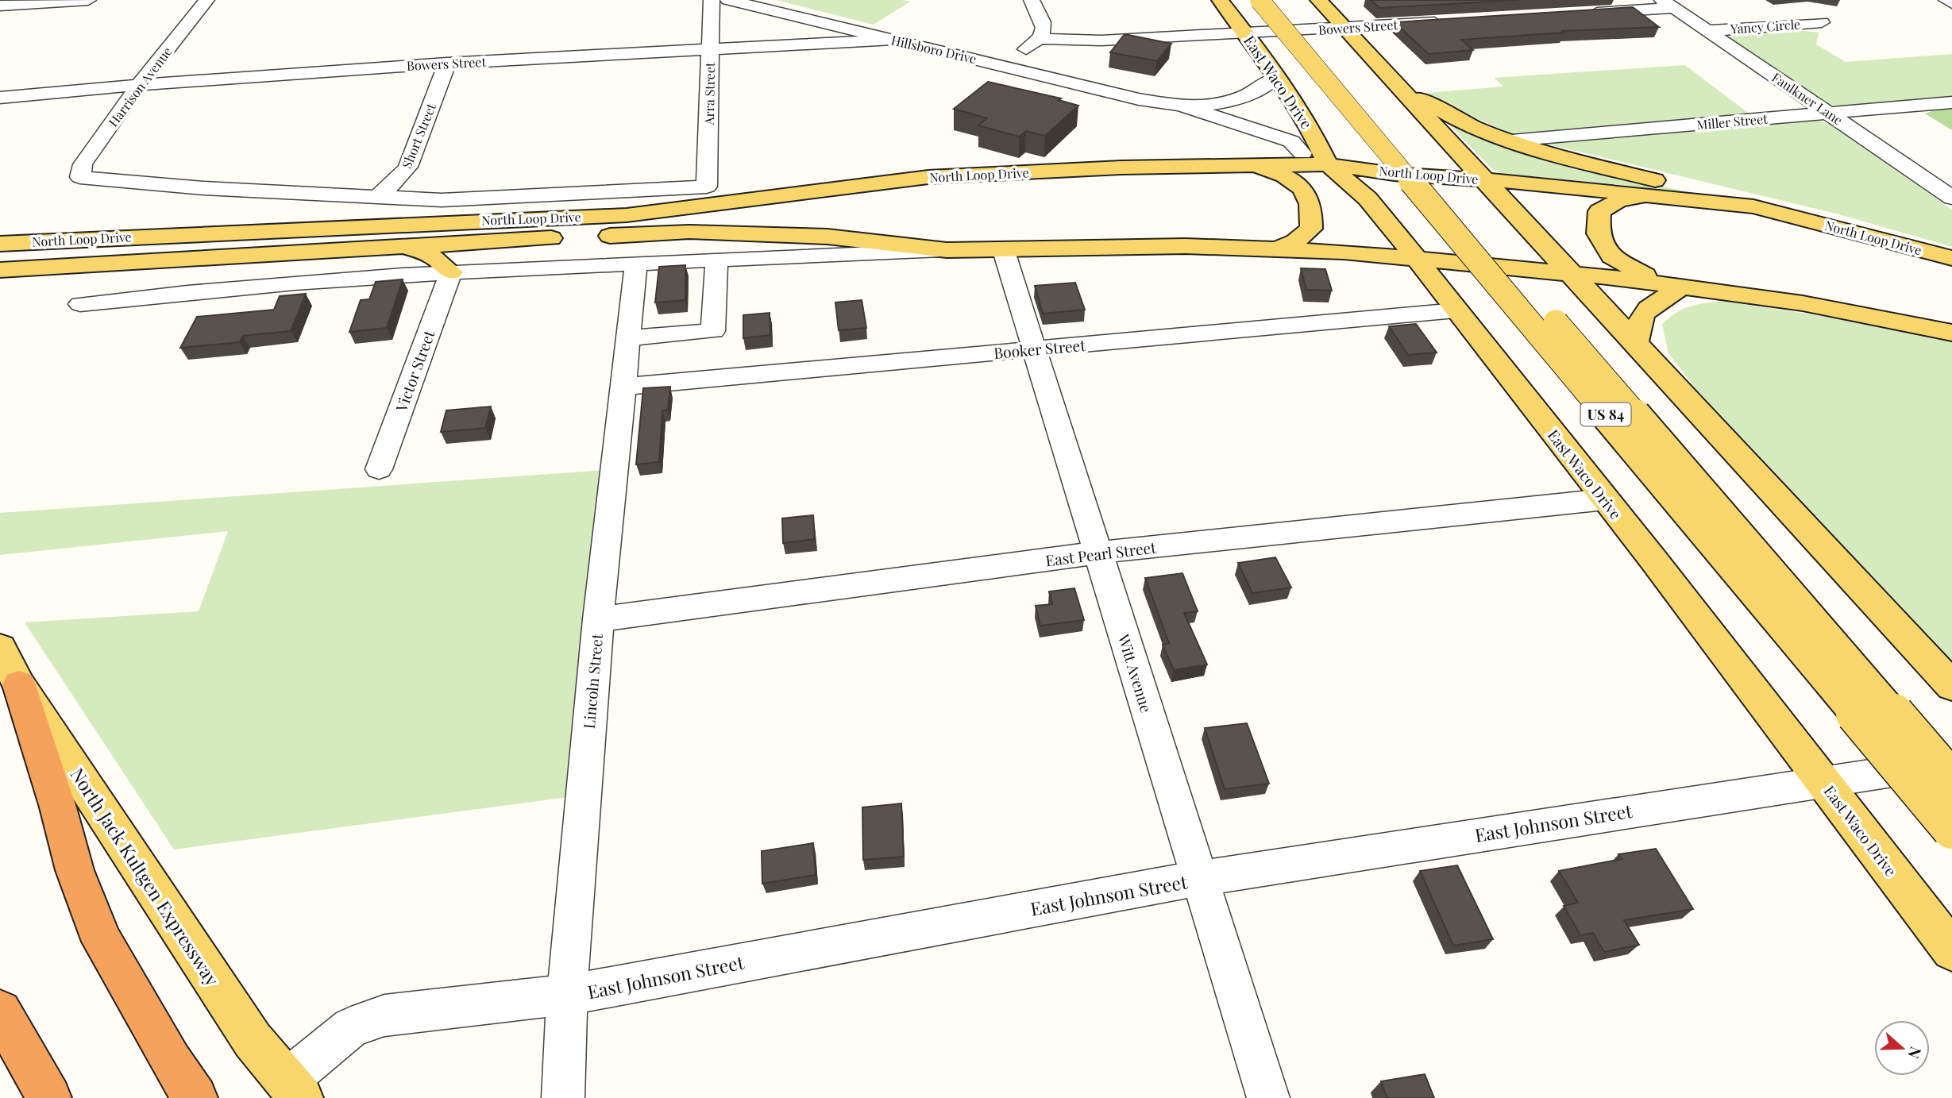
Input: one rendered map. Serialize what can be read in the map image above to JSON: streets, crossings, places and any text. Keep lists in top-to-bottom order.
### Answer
{
  "streets": {
    "main road": [
      "East Waco Drive",
      "North Loop Drive",
      "US 84",
      "North Jack Kultgen Expressway"
    ],
    "street": [
      "Yancy Circle",
      "Bowers Street",
      "Hillsboro Drive",
      "Harrison Avenue",
      "Arra Street",
      "Faulkner Lane",
      "Miller Street",
      "Short Street",
      "Booker Street",
      "Victor Street",
      "East Pearl Street",
      "Witt Avenue",
      "Lincoln Street",
      "East Johnson Street"
    ]
  },
  "crossings": [
    ["Yancy Circle", "Faulkner Lane"],
    ["Bowers Street", "Hillsboro Drive"],
    ["Bowers Street", "East Waco Drive"],
    ["Bowers Street", "Harrison Avenue"],
    ["Bowers Street", "Arra Street"],
    ["Bowers Street", "Short Street"],
    ["Hillsboro Drive", "East Waco Drive"],
    ["Hillsboro Drive", "North Loop Drive"],
    ["East Waco Drive", "North Loop Drive"],
    ["East Waco Drive", "Booker Street"],
    ["East Waco Drive", "East Pearl Street"],
    ["East Waco Drive", "East Johnson Street"],
    ["Harrison Avenue", "North Loop Drive"],
    ["Arra Street", "North Loop Drive"],
    ["Faulkner Lane", "Miller Street"],
    ["Short Street", "North Loop Drive"],
    ["North Loop Drive", "Victor Street"],
    ["North Loop Drive", "Witt Avenue"],
    ["North Loop Drive", "Lincoln Street"],
    ["Booker Street", "Witt Avenue"],
    ["Booker Street", "Lincoln Street"],
    ["East Pearl Street", "Witt Avenue"],
    ["East Pearl Street", "Lincoln Street"],
    ["Witt Avenue", "East Johnson Street"],
    ["Lincoln Street", "East Johnson Street"],
    ["East Johnson Street", "North Jack Kultgen Expressway"]
  ],
  "north": "right"
}
